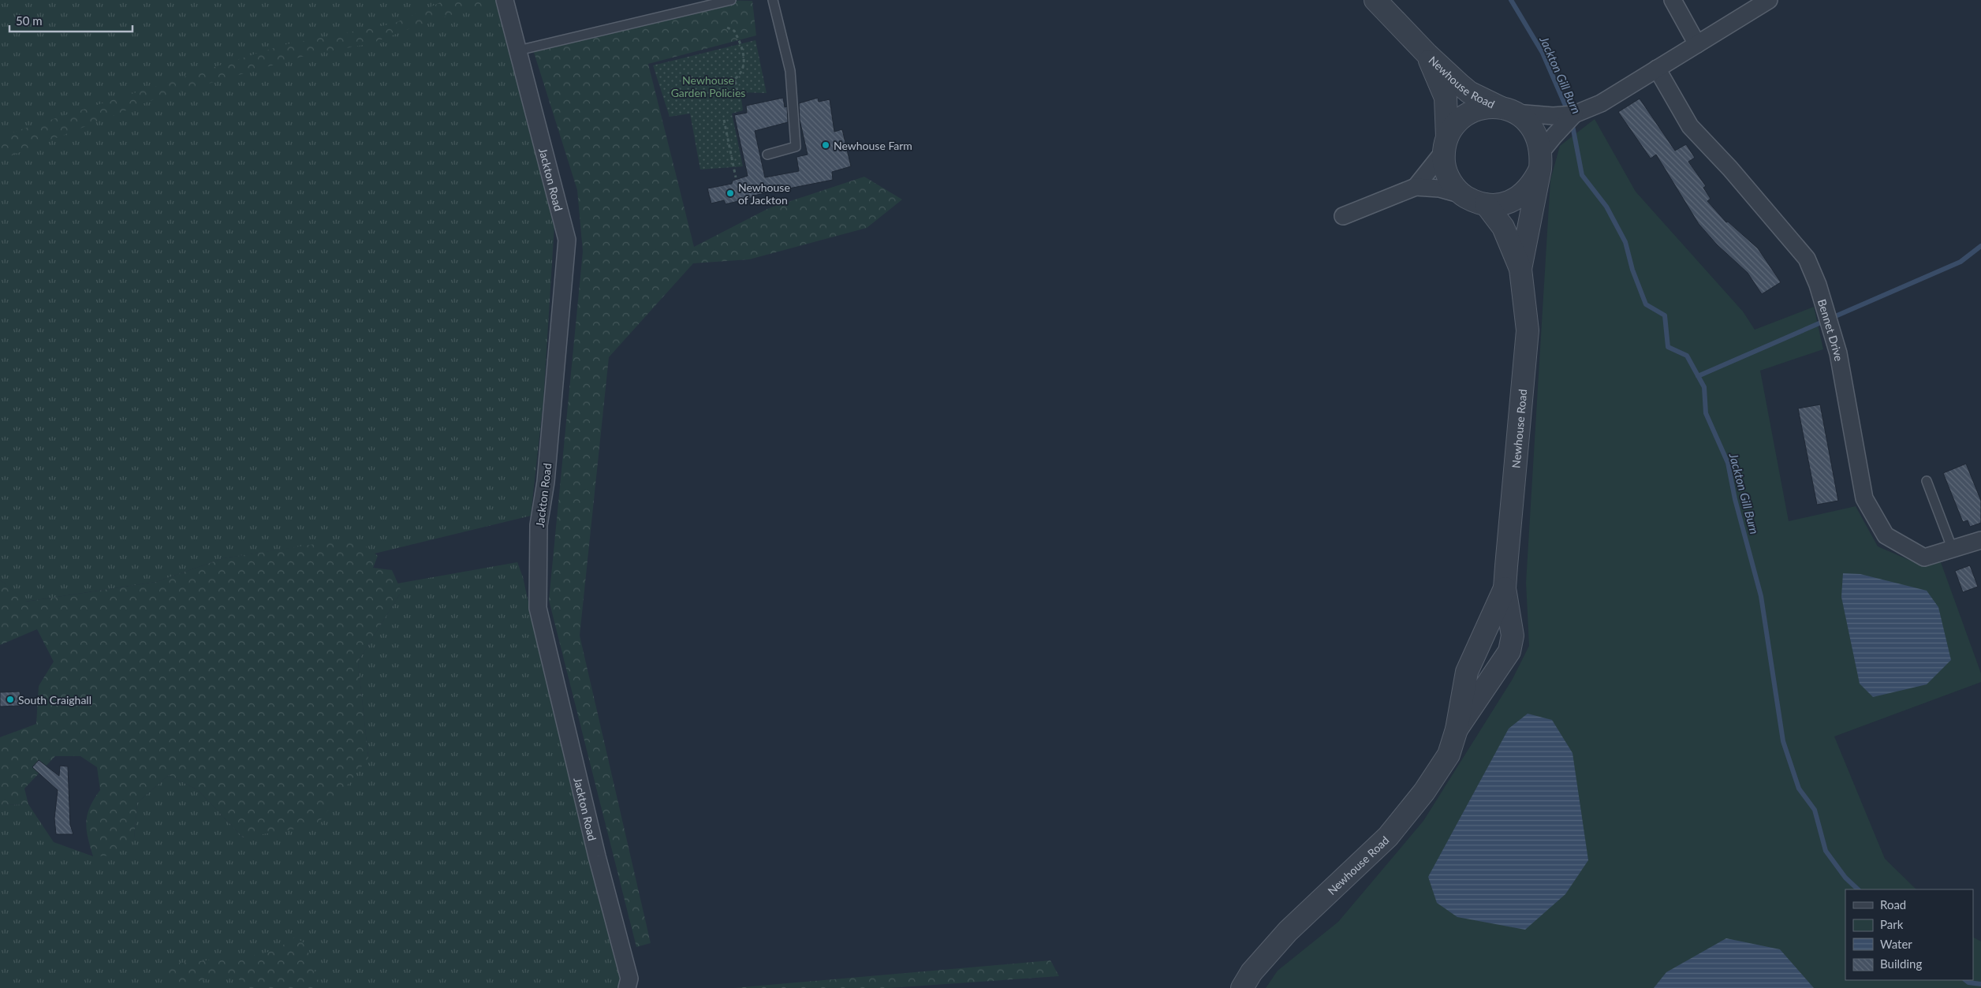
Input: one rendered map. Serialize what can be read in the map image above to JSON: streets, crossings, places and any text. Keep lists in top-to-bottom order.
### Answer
{
  "streets": {
    "street": ["Newhouse Road", "Jackton Road", "Bennet Drive"]
  },
  "water": ["Jackton Gill Burn"],
  "parks": ["Newhouse Garden Policies"],
  "places": ["Newhouse Farm", "Newhouse of Jackton", "South Craighall"],
  "legend": [
    "Road",
    "Park",
    "Water",
    "Building"
  ],
  "scale_bar": "50 m"
}
